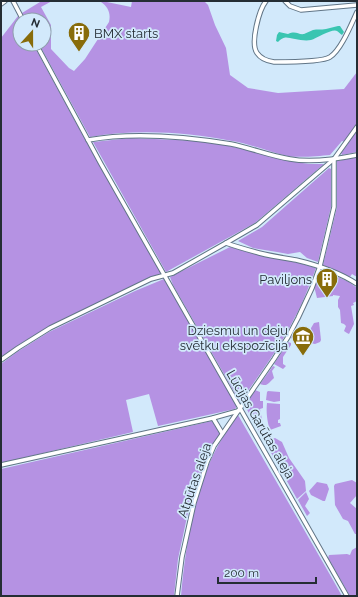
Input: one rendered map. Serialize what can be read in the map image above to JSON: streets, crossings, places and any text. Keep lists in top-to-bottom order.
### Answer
{
  "streets": {
    "street": ["Lūcijas Garūtas aleja", "Atpūtas aleja"]
  },
  "crossings": [
    ["Lūcijas Garūtas aleja", "Atpūtas aleja"]
  ],
  "places": {
    "building": ["BMX starts", "Paviljons"],
    "museum": ["Dziesmu un deju svētku ekspozīcija"]
  },
  "scale_bar": "200 m",
  "north": "top"
}
